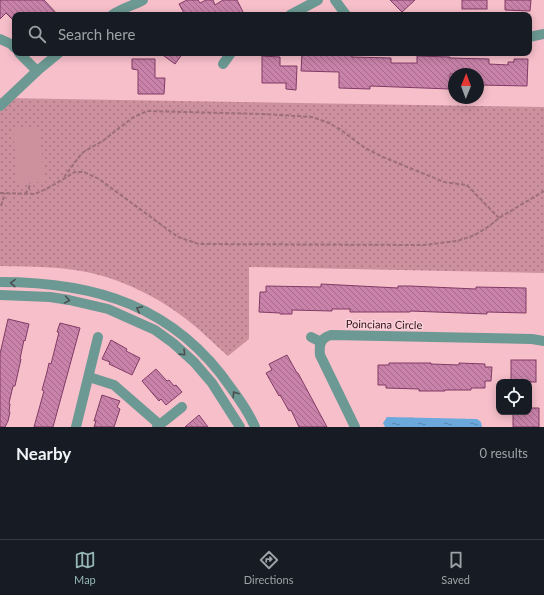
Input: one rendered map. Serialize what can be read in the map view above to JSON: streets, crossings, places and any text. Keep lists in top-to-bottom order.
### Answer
{
  "streets": {
    "street": ["Poinciana Circle"]
  },
  "north": "top",
  "page": {
    "search": "Search here",
    "heading": ["Nearby", "0 results"],
    "nav": ["Map", "Directions", "Saved"]
  }
}
